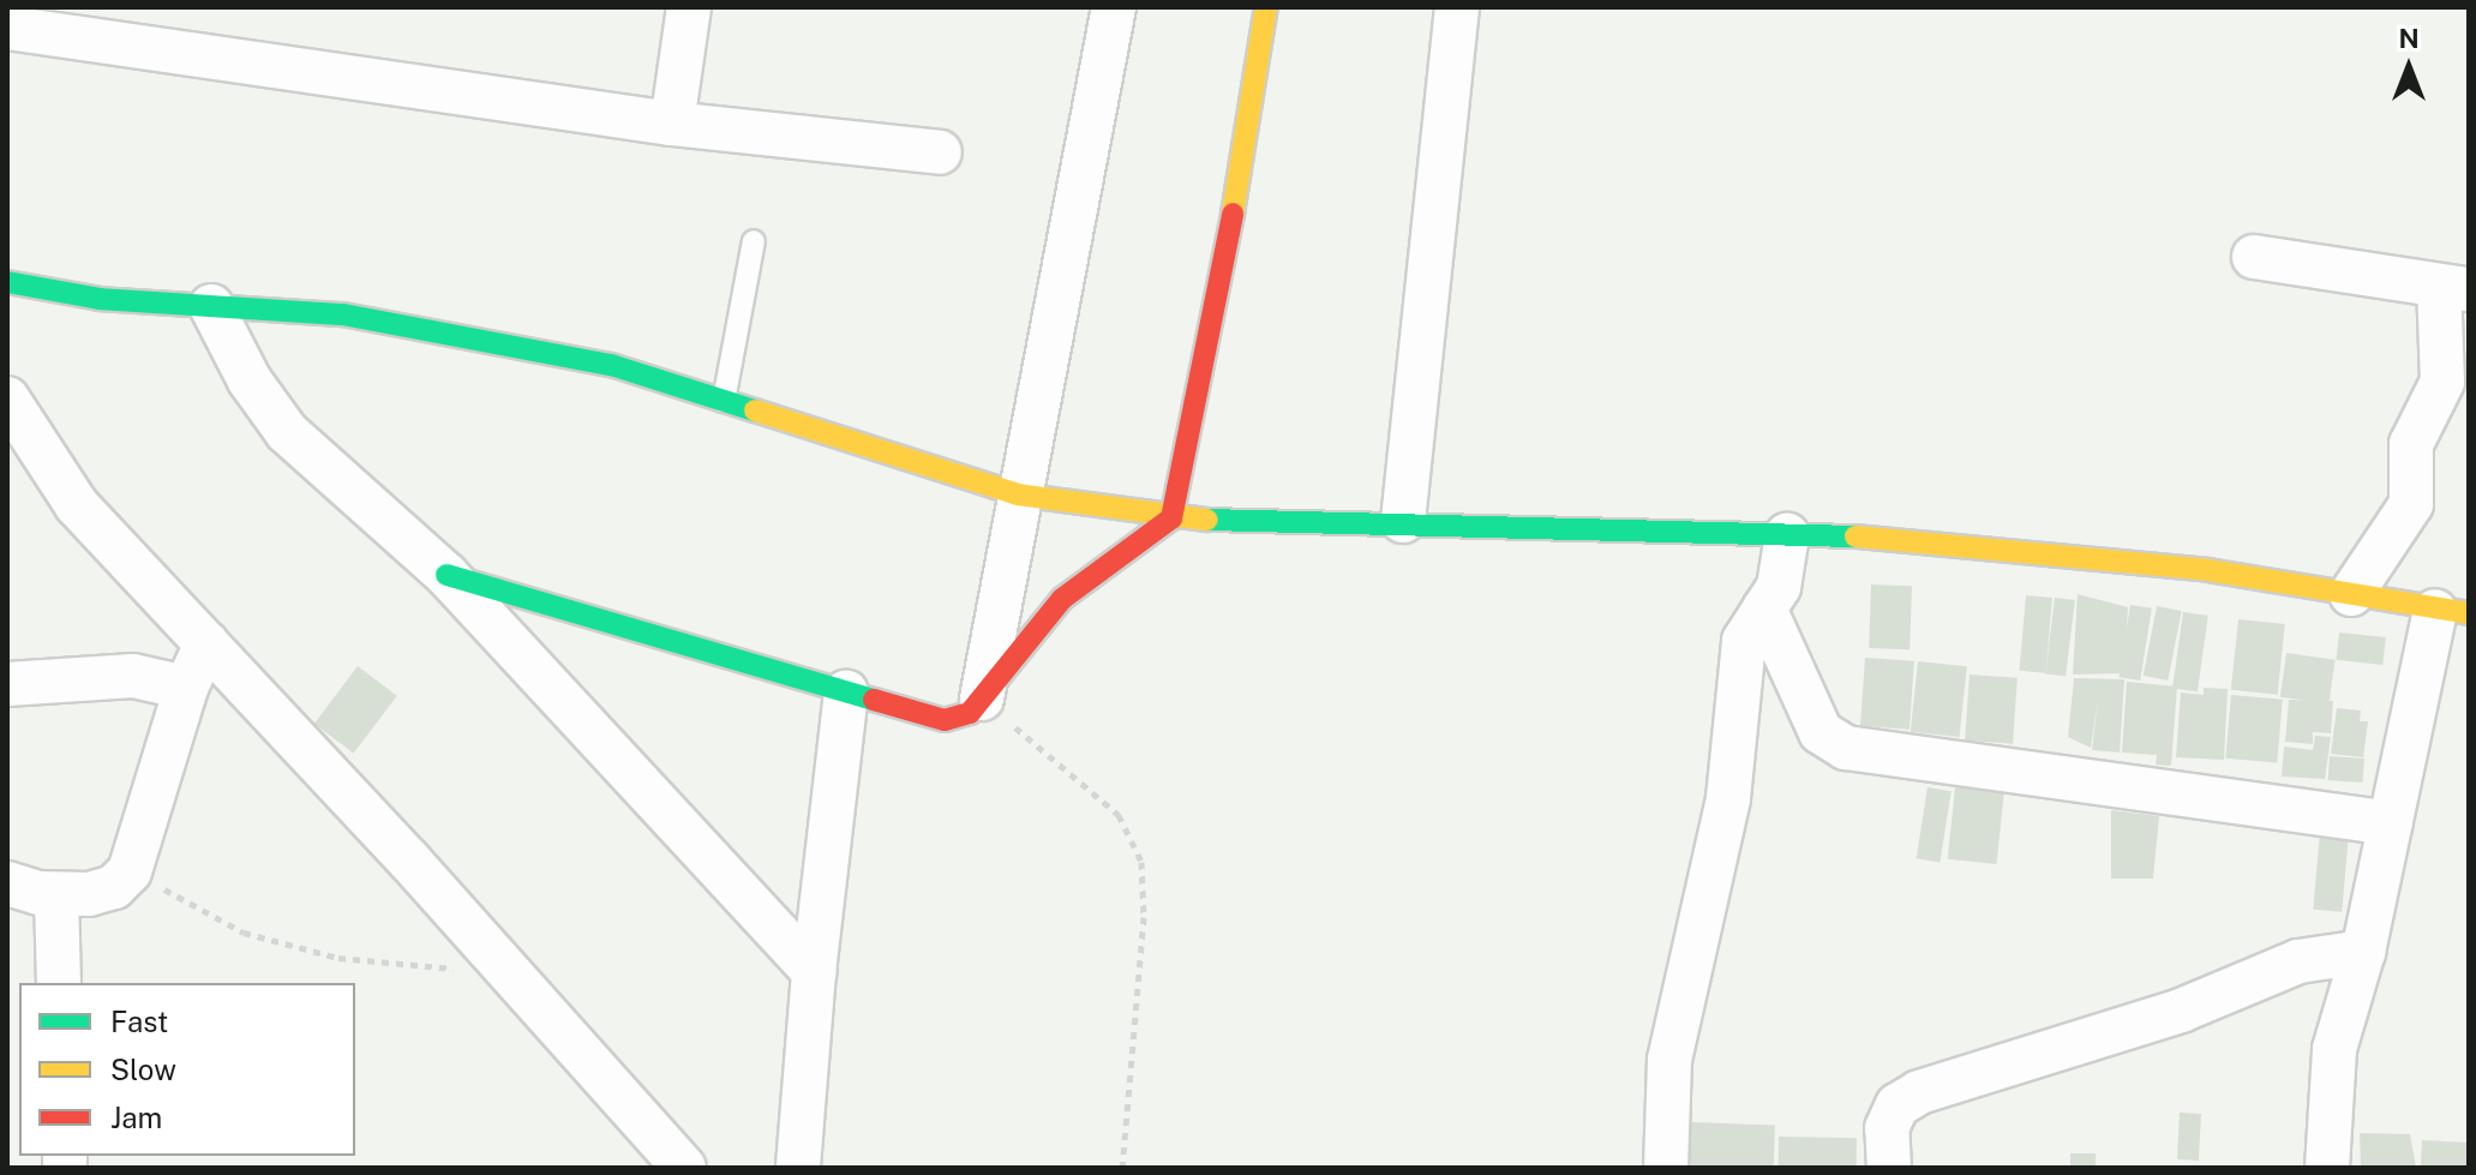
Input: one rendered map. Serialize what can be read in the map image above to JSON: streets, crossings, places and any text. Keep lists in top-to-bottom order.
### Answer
{
  "legend": ["Fast", "Slow", "Jam"],
  "north": "top"
}
